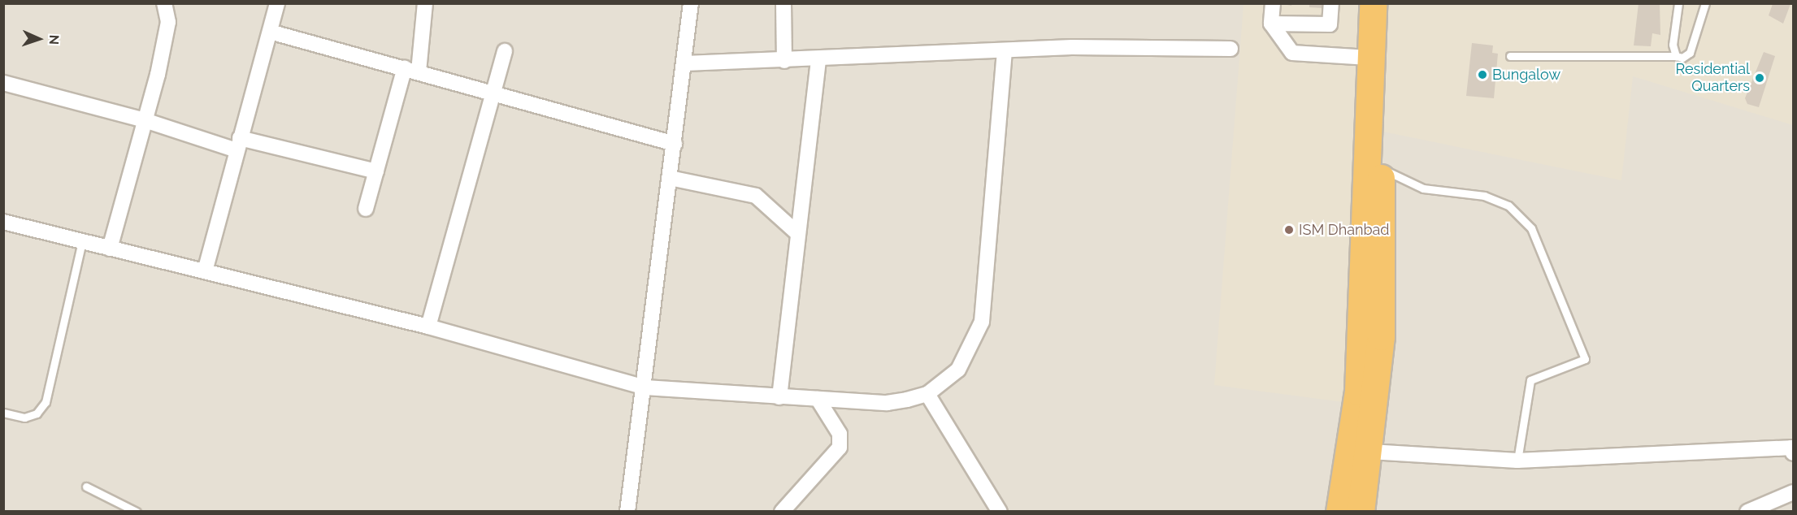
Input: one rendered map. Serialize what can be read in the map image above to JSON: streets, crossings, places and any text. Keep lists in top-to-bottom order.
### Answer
{
  "places": ["Bungalow", "Residential Quarters", "ISM Dhanbad"],
  "north": "right"
}
